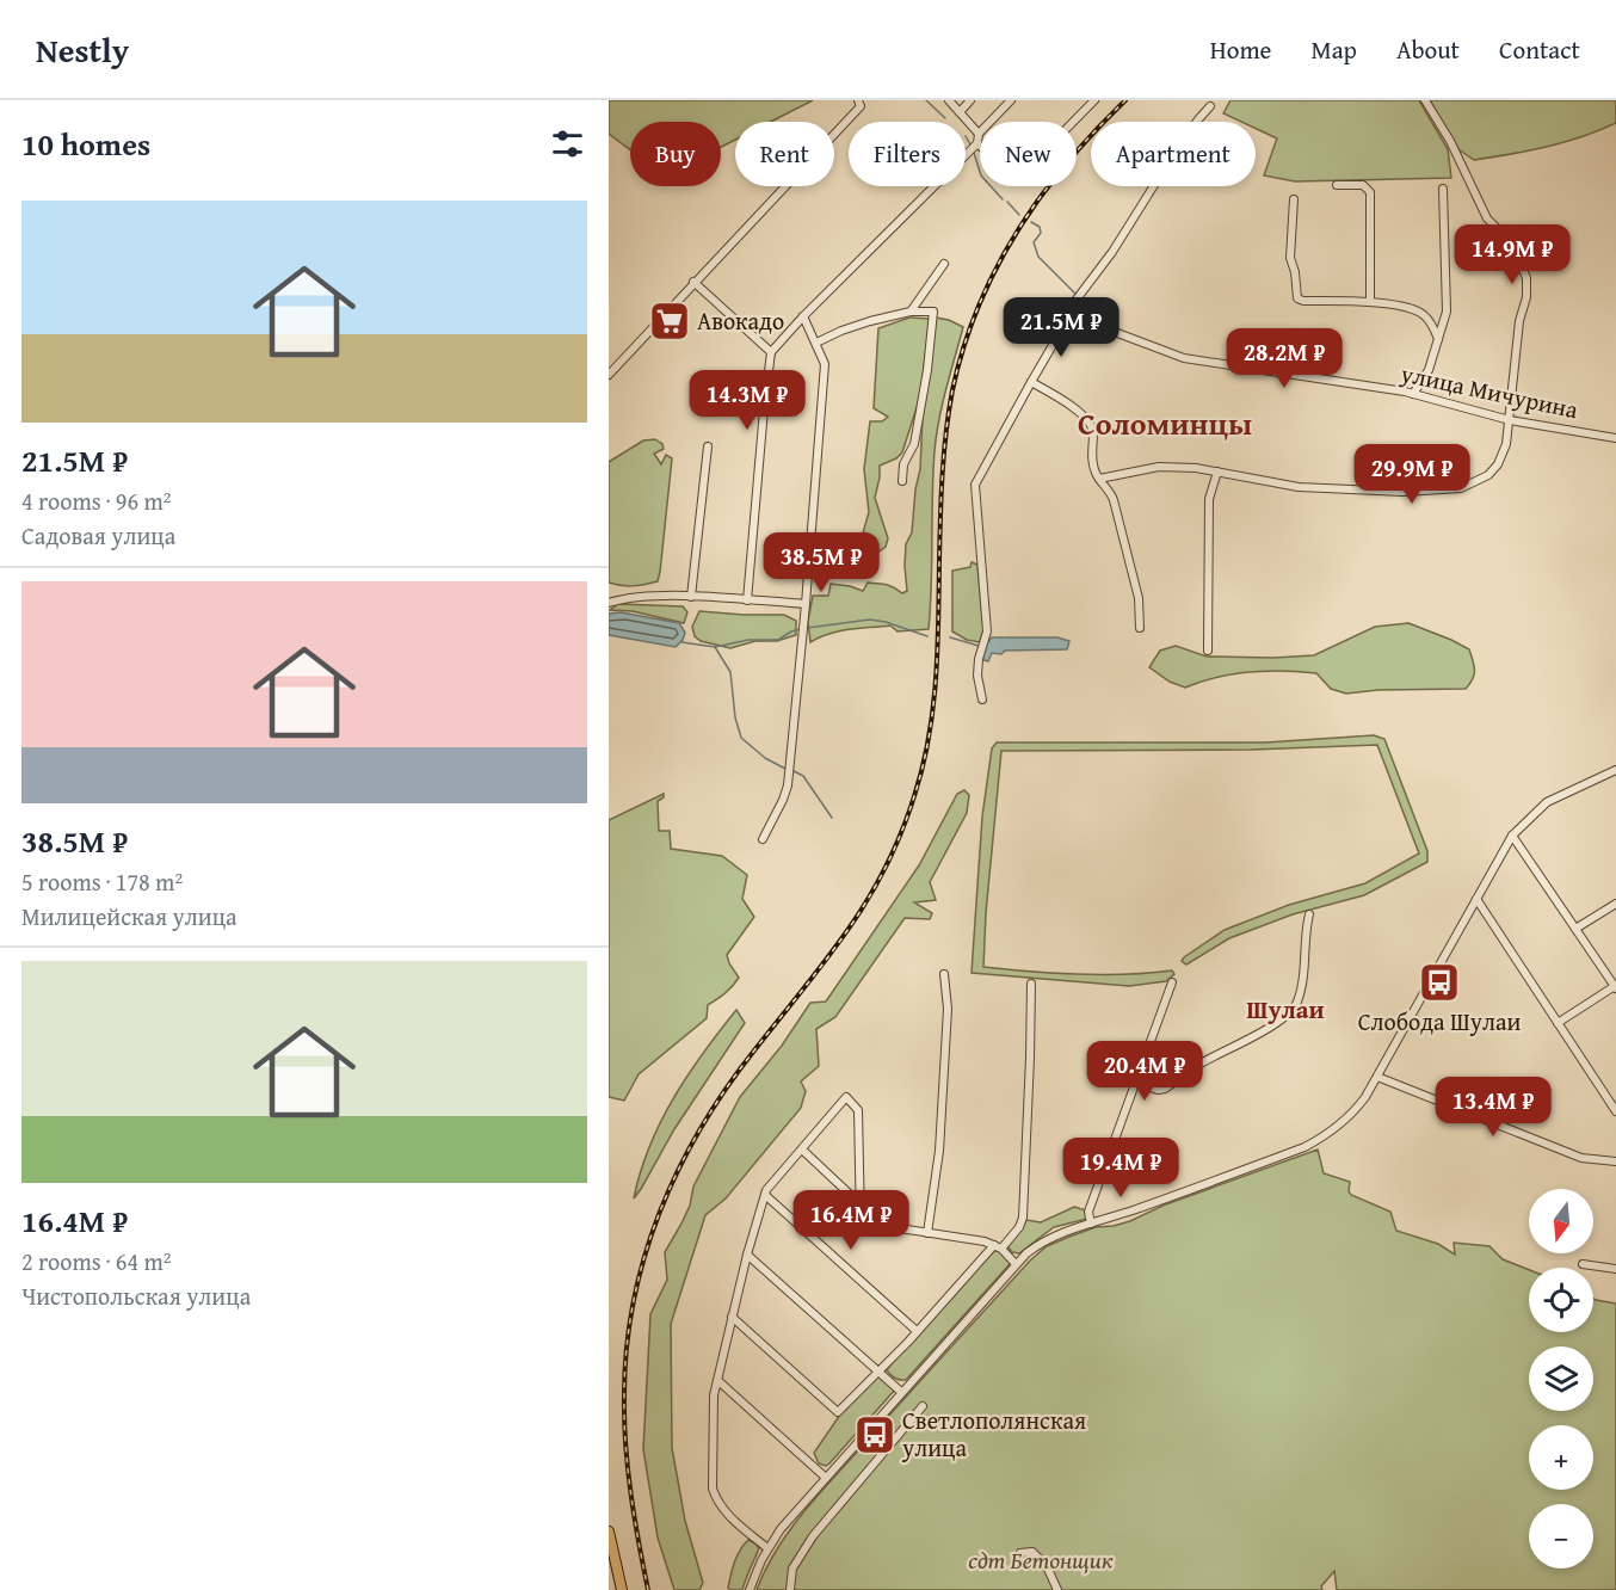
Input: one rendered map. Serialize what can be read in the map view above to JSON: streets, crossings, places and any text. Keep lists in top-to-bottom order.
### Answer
{
  "streets": {
    "street": ["улица Мичурина"]
  },
  "districts": ["Соломинцы", "Шулаи"],
  "parks": ["сдт Бетонщик"],
  "places": {
    "supermarket": ["Авокадо"],
    "bus stop": ["Слобода Шулаи", "Светлополянская улица"]
  },
  "north": "bottom",
  "page": {
    "header": "Nestly",
    "nav": [
      "Home",
      "Map",
      "About",
      "Contact"
    ],
    "heading": "10 homes",
    "chip": [
      "Buy",
      "Rent",
      "Filters",
      "New",
      "Apartment"
    ],
    "list": [
      {
        "name": "21.5M ₽",
        "note": "4 rooms · 96 m² · Садовая улица"
      },
      {
        "name": "38.5M ₽",
        "note": "5 rooms · 178 m² · Милицейская улица"
      },
      {
        "name": "16.4M ₽",
        "note": "2 rooms · 64 m² · Чистопольская улица"
      }
    ],
    "price": [
      "14.9M ₽",
      "21.5M ₽",
      "28.2M ₽",
      "14.3M ₽",
      "29.9M ₽",
      "38.5M ₽",
      "20.4M ₽",
      "13.4M ₽",
      "19.4M ₽",
      "16.4M ₽"
    ],
    "map_buttons": ["+", "−"]
  }
}
